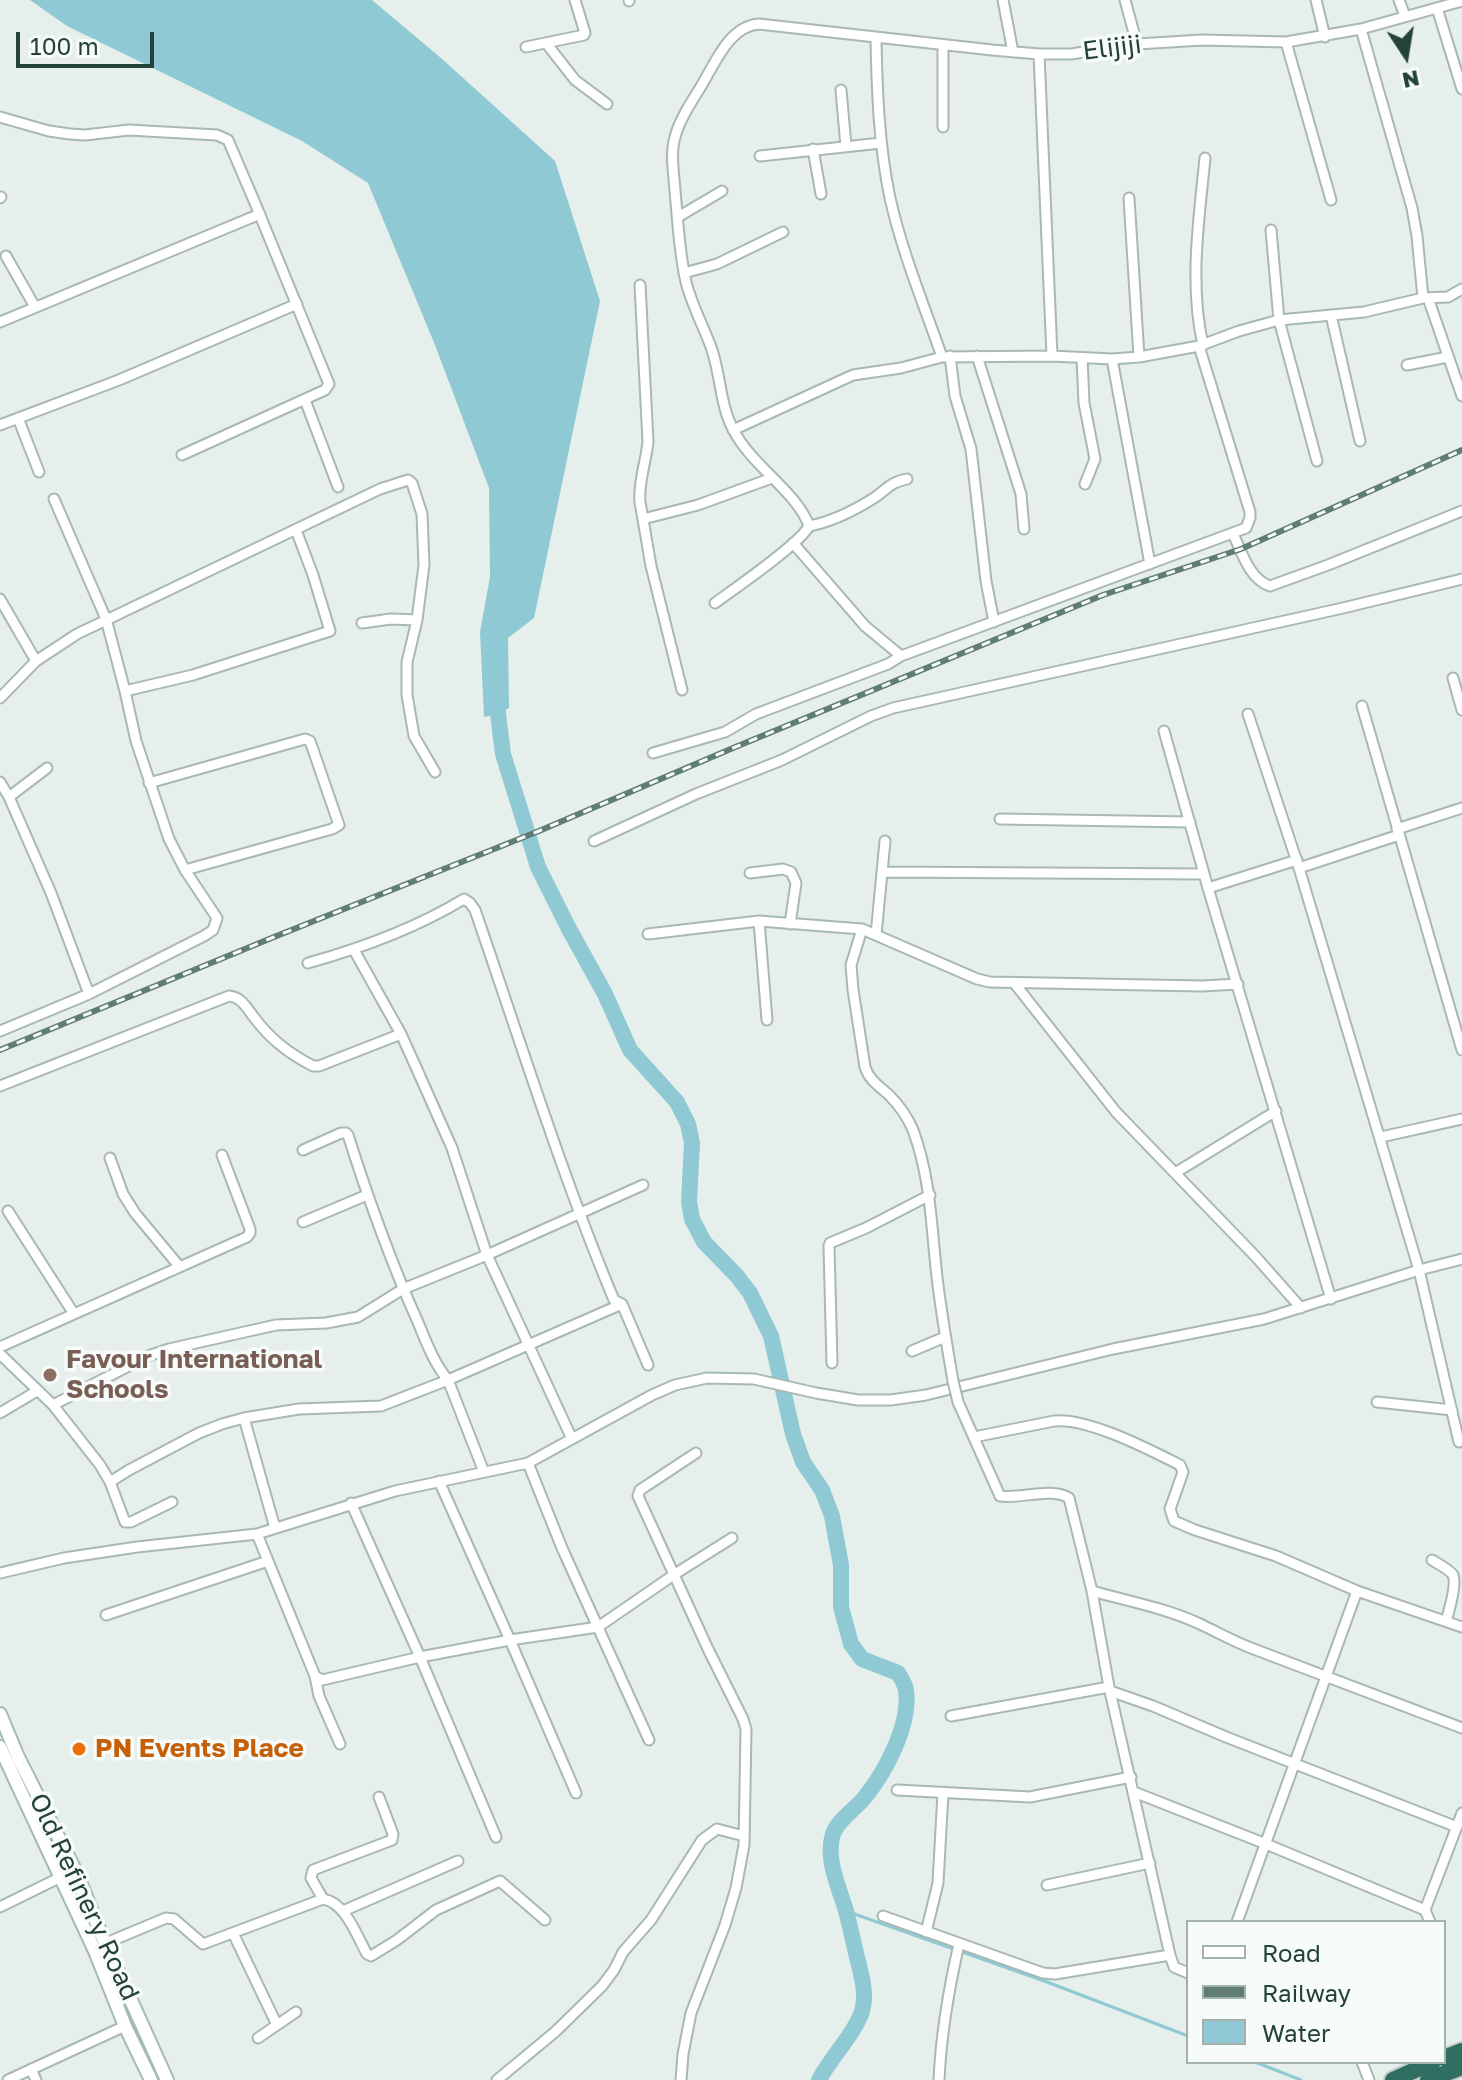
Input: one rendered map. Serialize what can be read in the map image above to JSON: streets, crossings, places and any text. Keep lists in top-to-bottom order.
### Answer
{
  "streets": {
    "main road": ["Old Refinery Road"],
    "street": ["Elijiji"]
  },
  "places": ["Favour International Schools", "PN Events Place"],
  "legend": ["Road", "Railway", "Water"],
  "scale_bar": "100 m",
  "north": "bottom"
}
